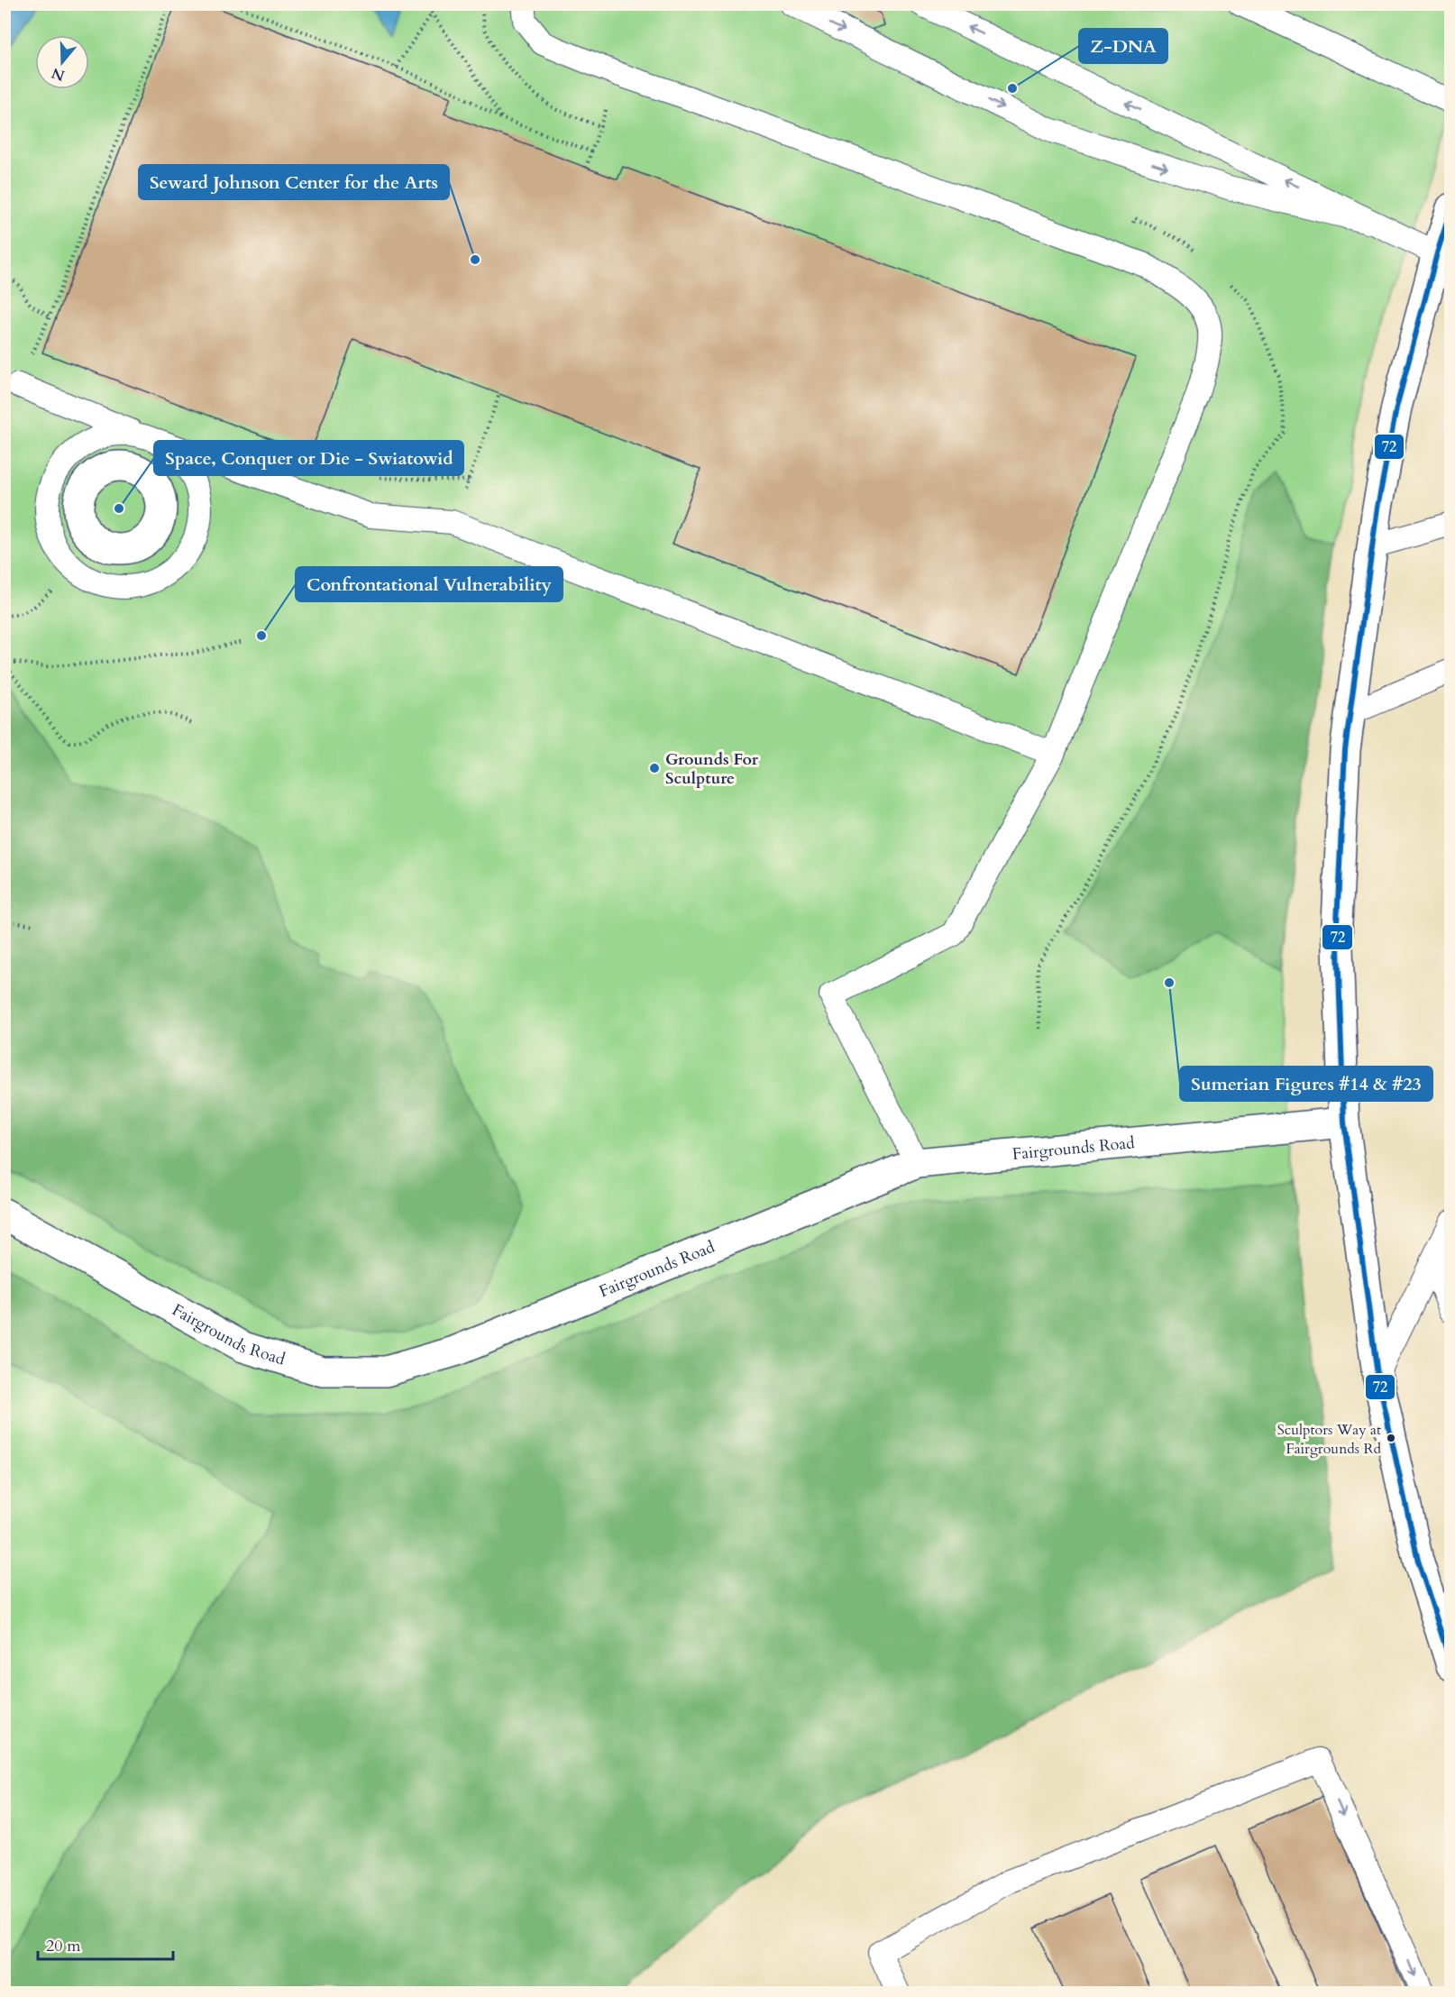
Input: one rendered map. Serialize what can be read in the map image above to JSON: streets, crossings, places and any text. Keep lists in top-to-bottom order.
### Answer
{
  "streets": {
    "street": ["Fairgrounds Road"]
  },
  "places": [
    "Z-DNA",
    "Seward Johnson Center for the Arts",
    "Space, Conquer or Die - Swiatowid",
    "Confrontational Vulnerability",
    "Grounds For Sculpture",
    "Sumerian Figures #14 & #23",
    "Sculptors Way at Fairgrounds Rd"
  ],
  "lines": ["transit line 72"],
  "scale_bar": "20 m",
  "north": "bottom"
}
